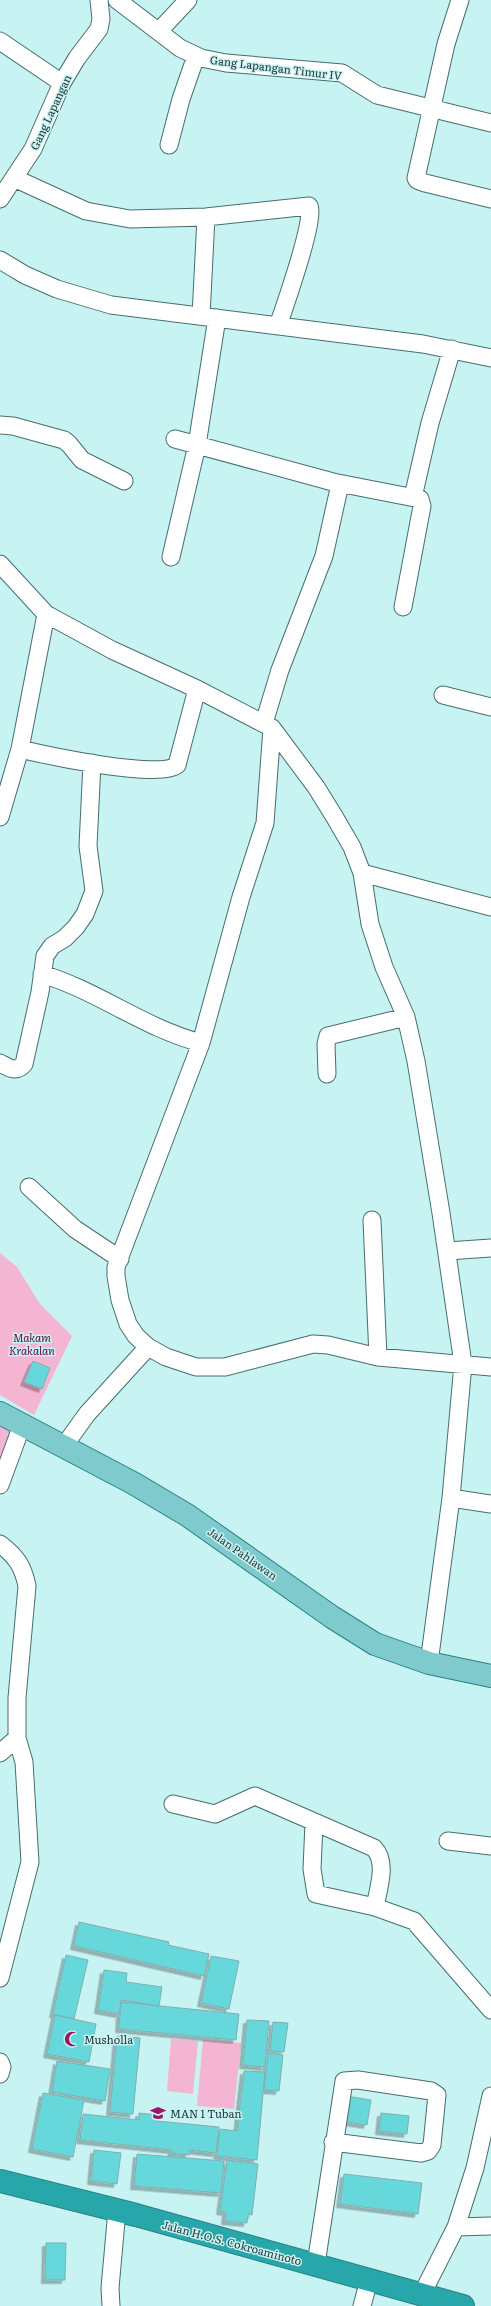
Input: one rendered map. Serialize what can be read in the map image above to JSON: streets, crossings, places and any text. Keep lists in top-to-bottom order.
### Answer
{
  "streets": {
    "highway": ["Jalan H.O.S. Cokroaminoto"],
    "main road": ["Jalan Pahlawan"],
    "street": ["Gang Lapangan Timur IV", "Gang Lapangan"]
  },
  "parks": ["Makam Krakalan"],
  "places": {
    "mosque": ["Musholla"],
    "school or university": ["MAN 1 Tuban"]
  }
}
